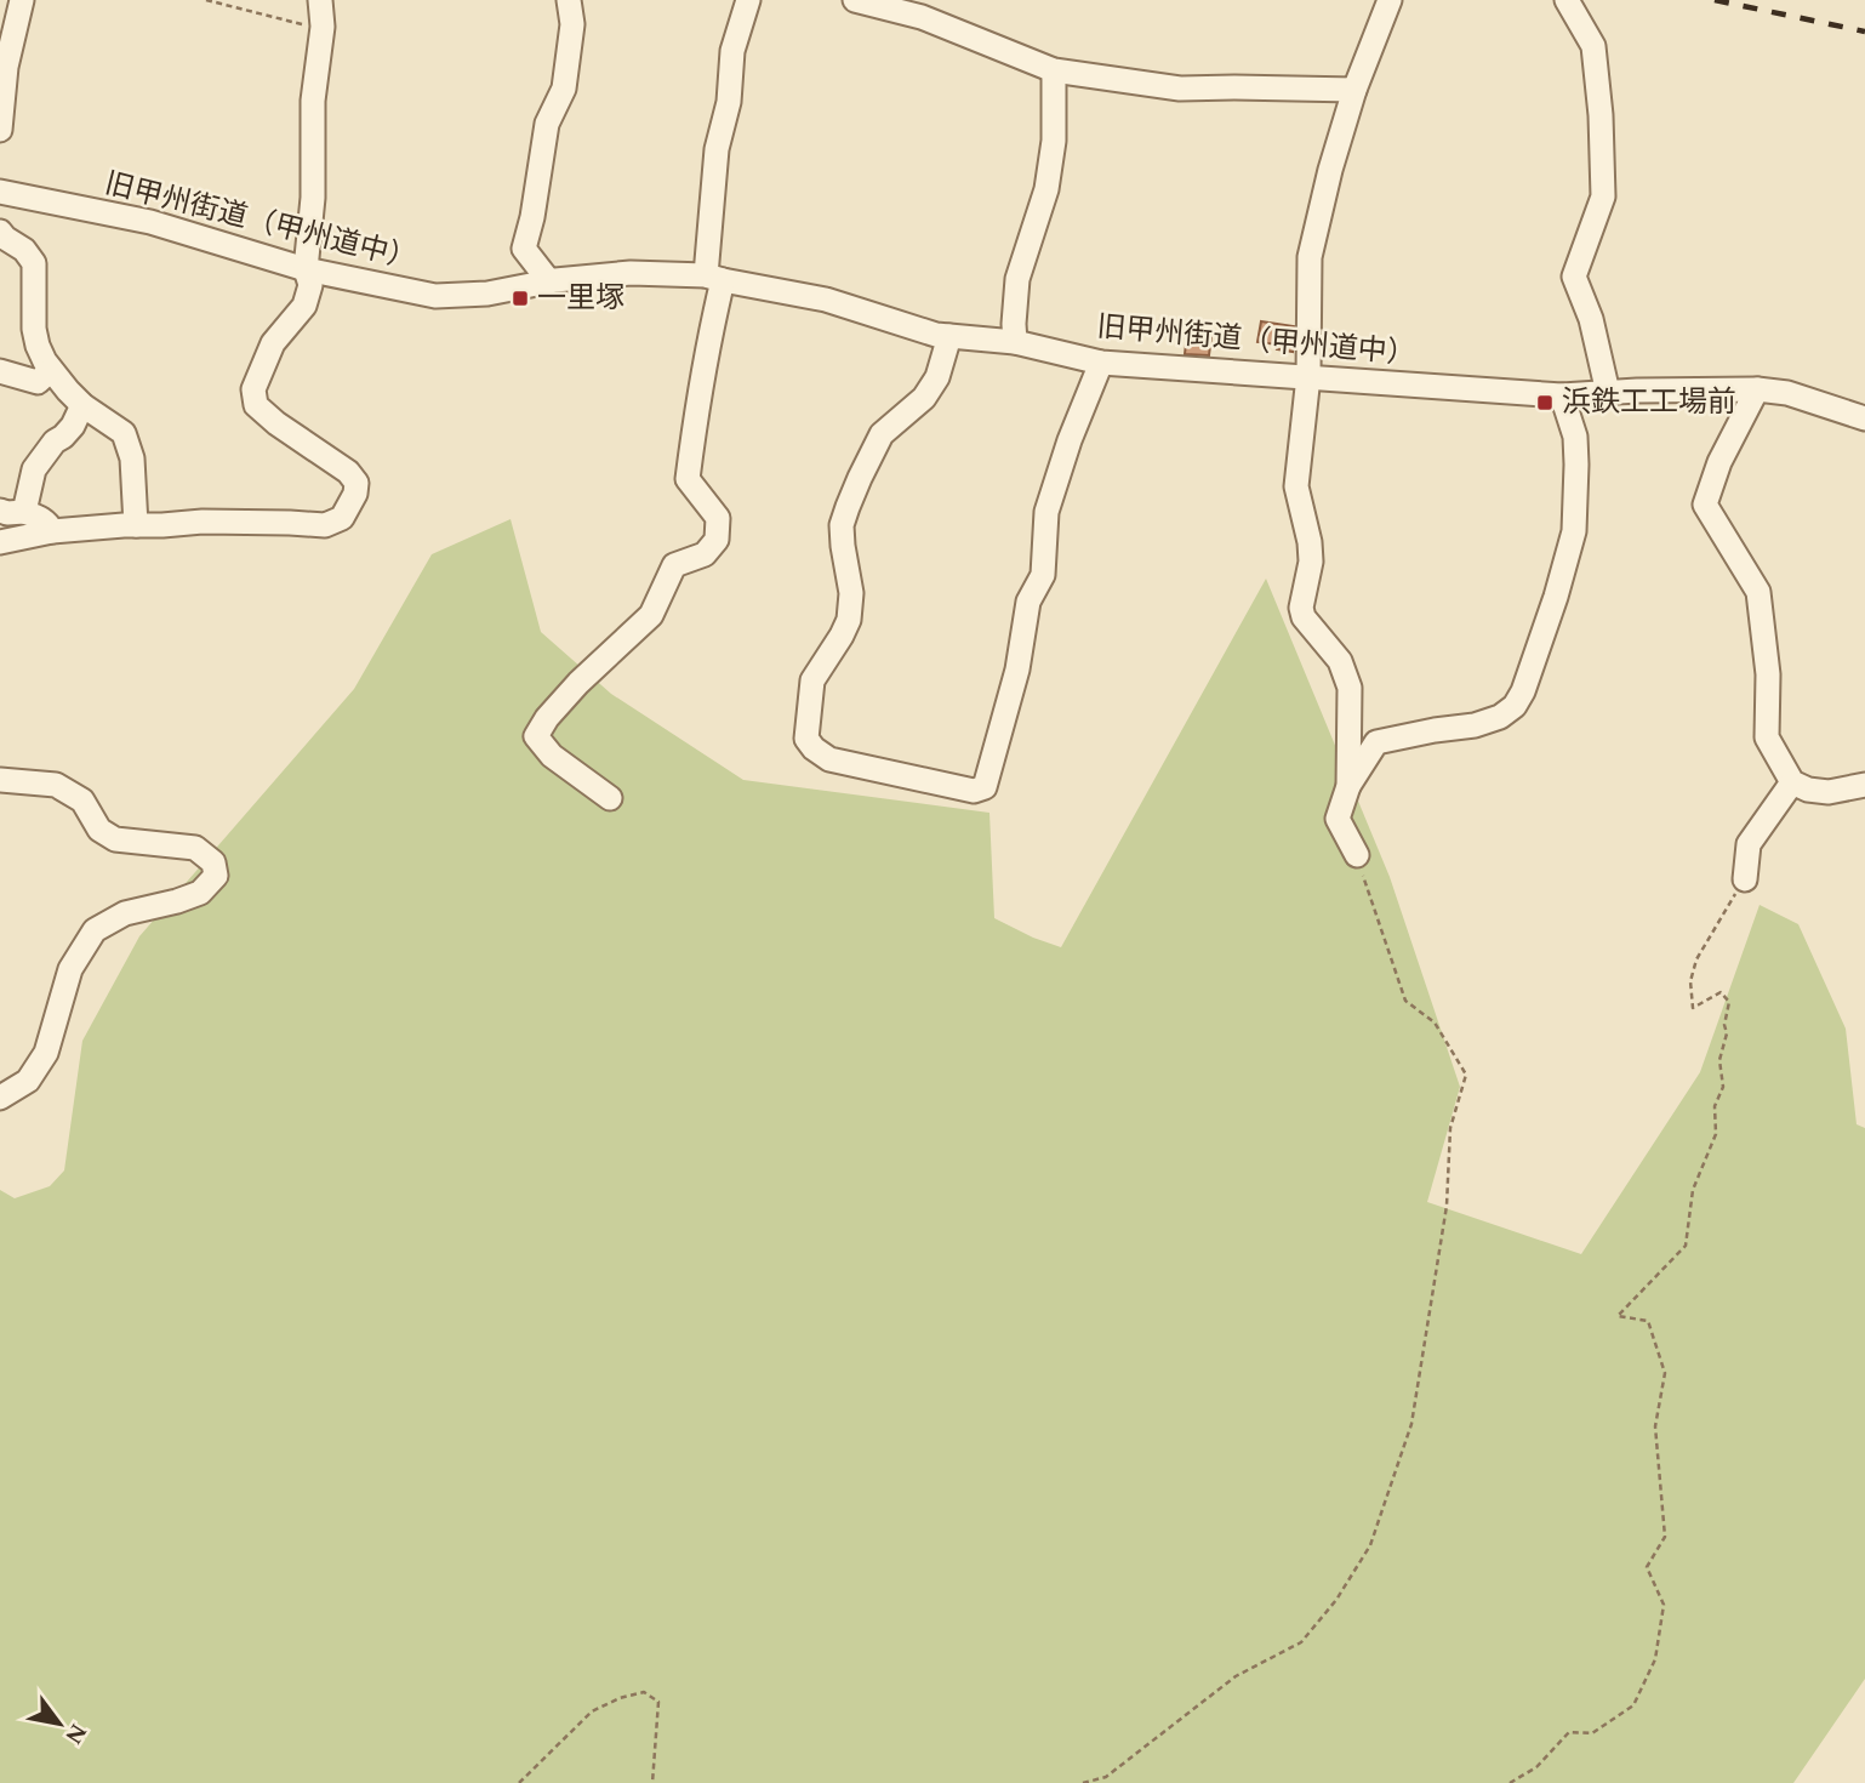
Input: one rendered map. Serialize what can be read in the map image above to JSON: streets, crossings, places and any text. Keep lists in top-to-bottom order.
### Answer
{
  "streets": {
    "street": ["旧甲州街道（甲州道中）"]
  },
  "places": {
    "transit": ["一里塚", "浜鉄工工場前"]
  },
  "north": "bottom right"
}
